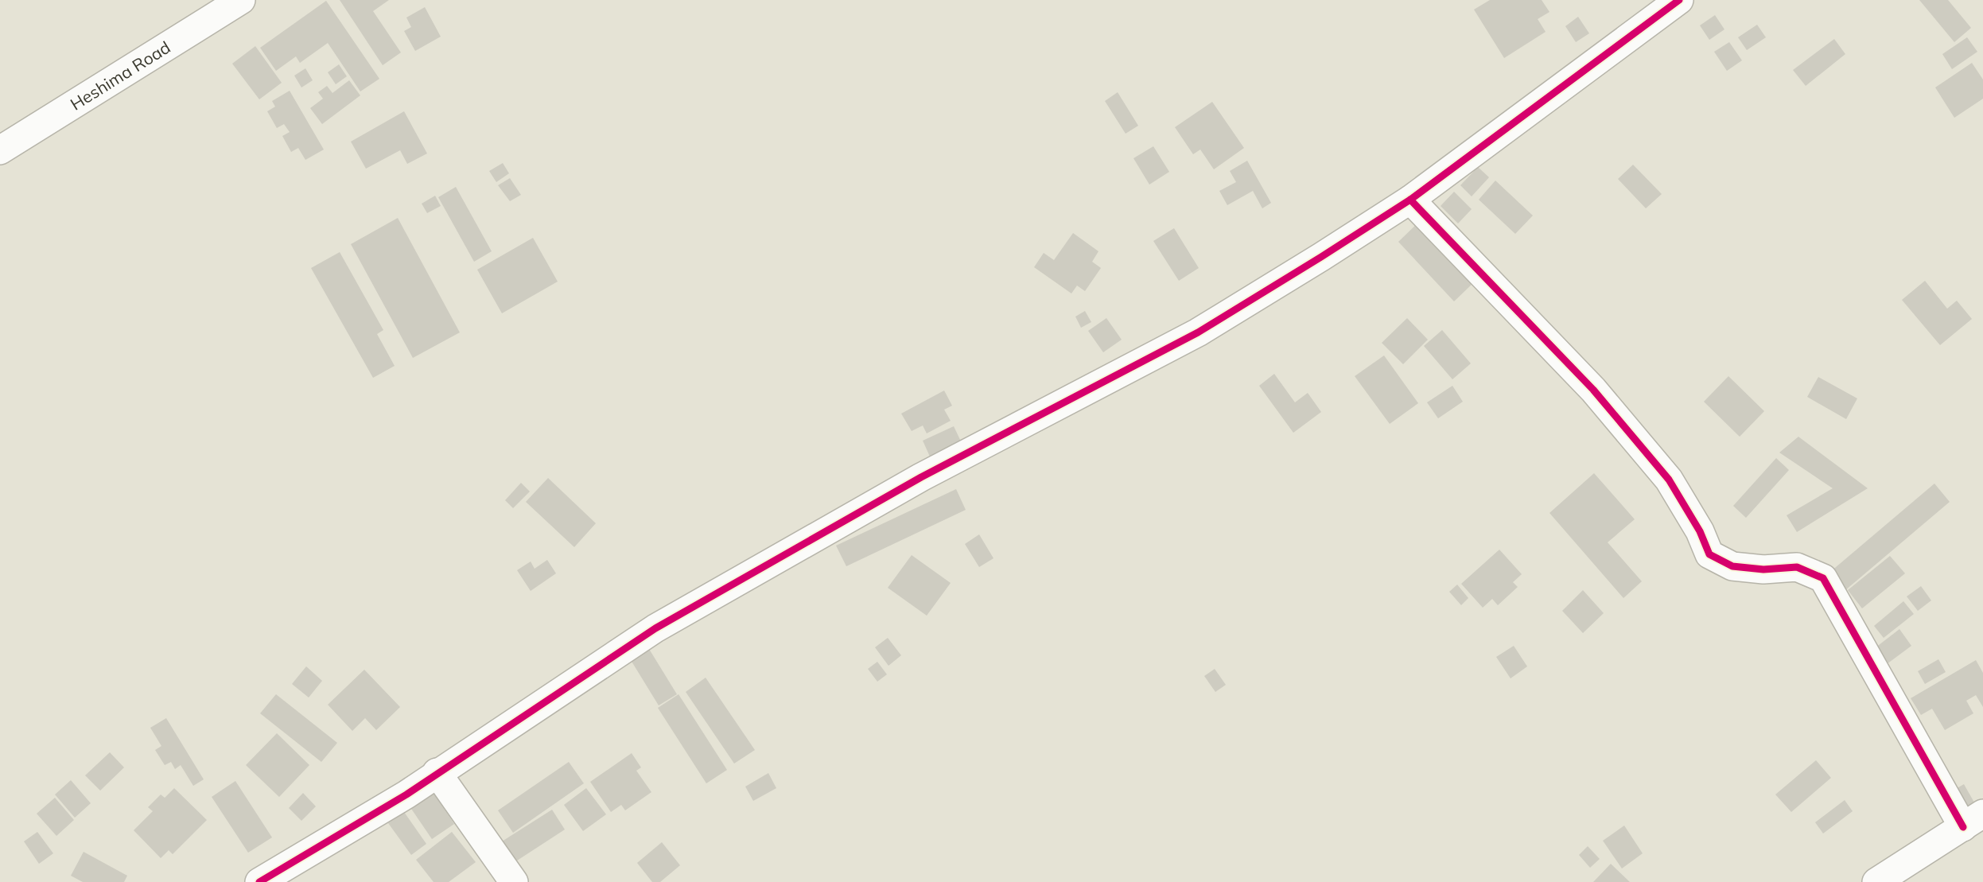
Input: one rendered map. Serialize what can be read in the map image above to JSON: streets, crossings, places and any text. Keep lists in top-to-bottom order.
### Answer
{
  "streets": {
    "street": ["Heshima Road"]
  }
}
